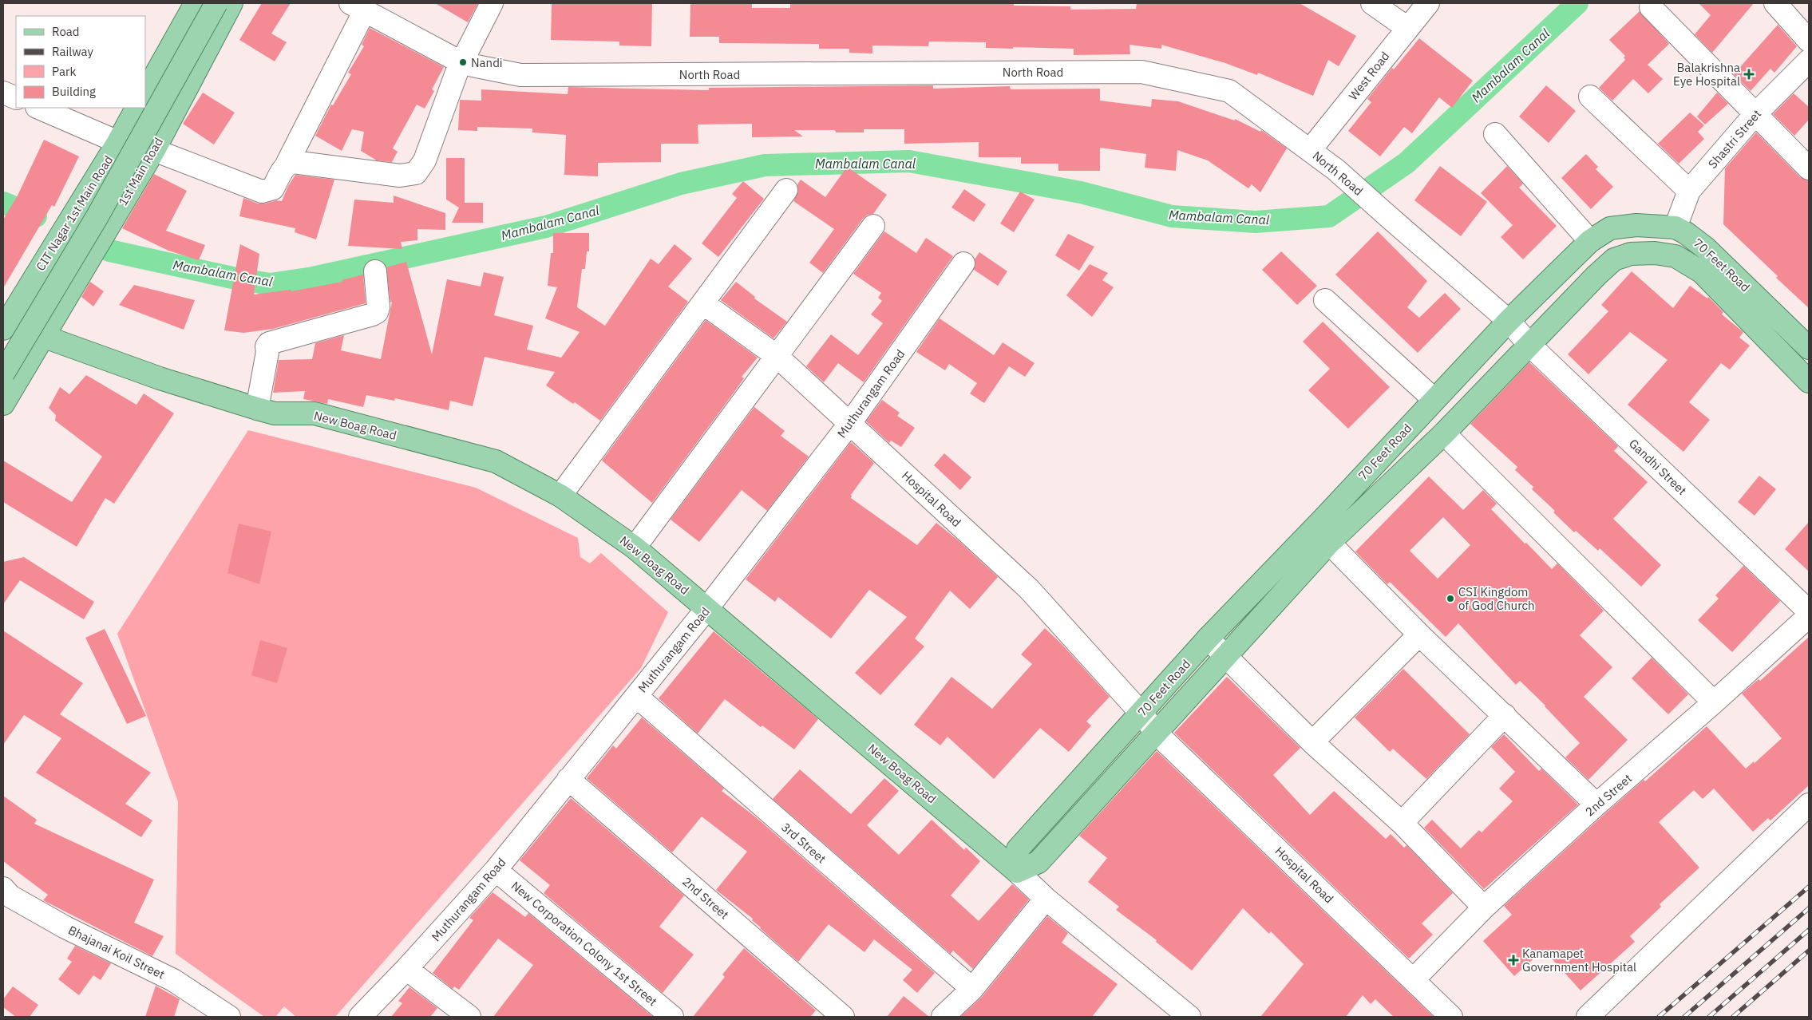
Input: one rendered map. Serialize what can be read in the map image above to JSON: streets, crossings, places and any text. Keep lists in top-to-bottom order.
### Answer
{
  "streets": {
    "main road": [
      "1st Main Road",
      "CIT Nagar 1st Main Road",
      "70 Feet Road",
      "New Boag Road"
    ],
    "street": [
      "North Road",
      "West Road",
      "Shastri Street",
      "Muthurangam Road",
      "Gandhi Street",
      "Hospital Road",
      "2nd Street",
      "3rd Street",
      "New Corporation Colony 1st Street",
      "Bhajanai Koil Street"
    ]
  },
  "crossings": [
    ["North Road", "West Road"],
    ["North Road", "70 Feet Road"],
    ["North Road", "Gandhi Street"],
    ["Shastri Street", "70 Feet Road"],
    ["1st Main Road", "New Boag Road"],
    ["CIT Nagar 1st Main Road", "New Boag Road"],
    ["70 Feet Road", "New Boag Road"],
    ["70 Feet Road", "Gandhi Street"],
    ["70 Feet Road", "Hospital Road"],
    ["Muthurangam Road", "New Boag Road"],
    ["Muthurangam Road", "Hospital Road"],
    ["Muthurangam Road", "2nd Street"],
    ["Muthurangam Road", "3rd Street"],
    ["Muthurangam Road", "New Corporation Colony 1st Street"],
    ["Hospital Road", "2nd Street"]
  ],
  "water": ["Mambalam Canal"],
  "places": {
    "other": ["Nandi", "CSI Kingdom of God Church"],
    "health": ["Balakrishna Eye Hospital", "Kanamapet Government Hospital"]
  },
  "legend": [
    "Road",
    "Railway",
    "Park",
    "Building"
  ]
}
